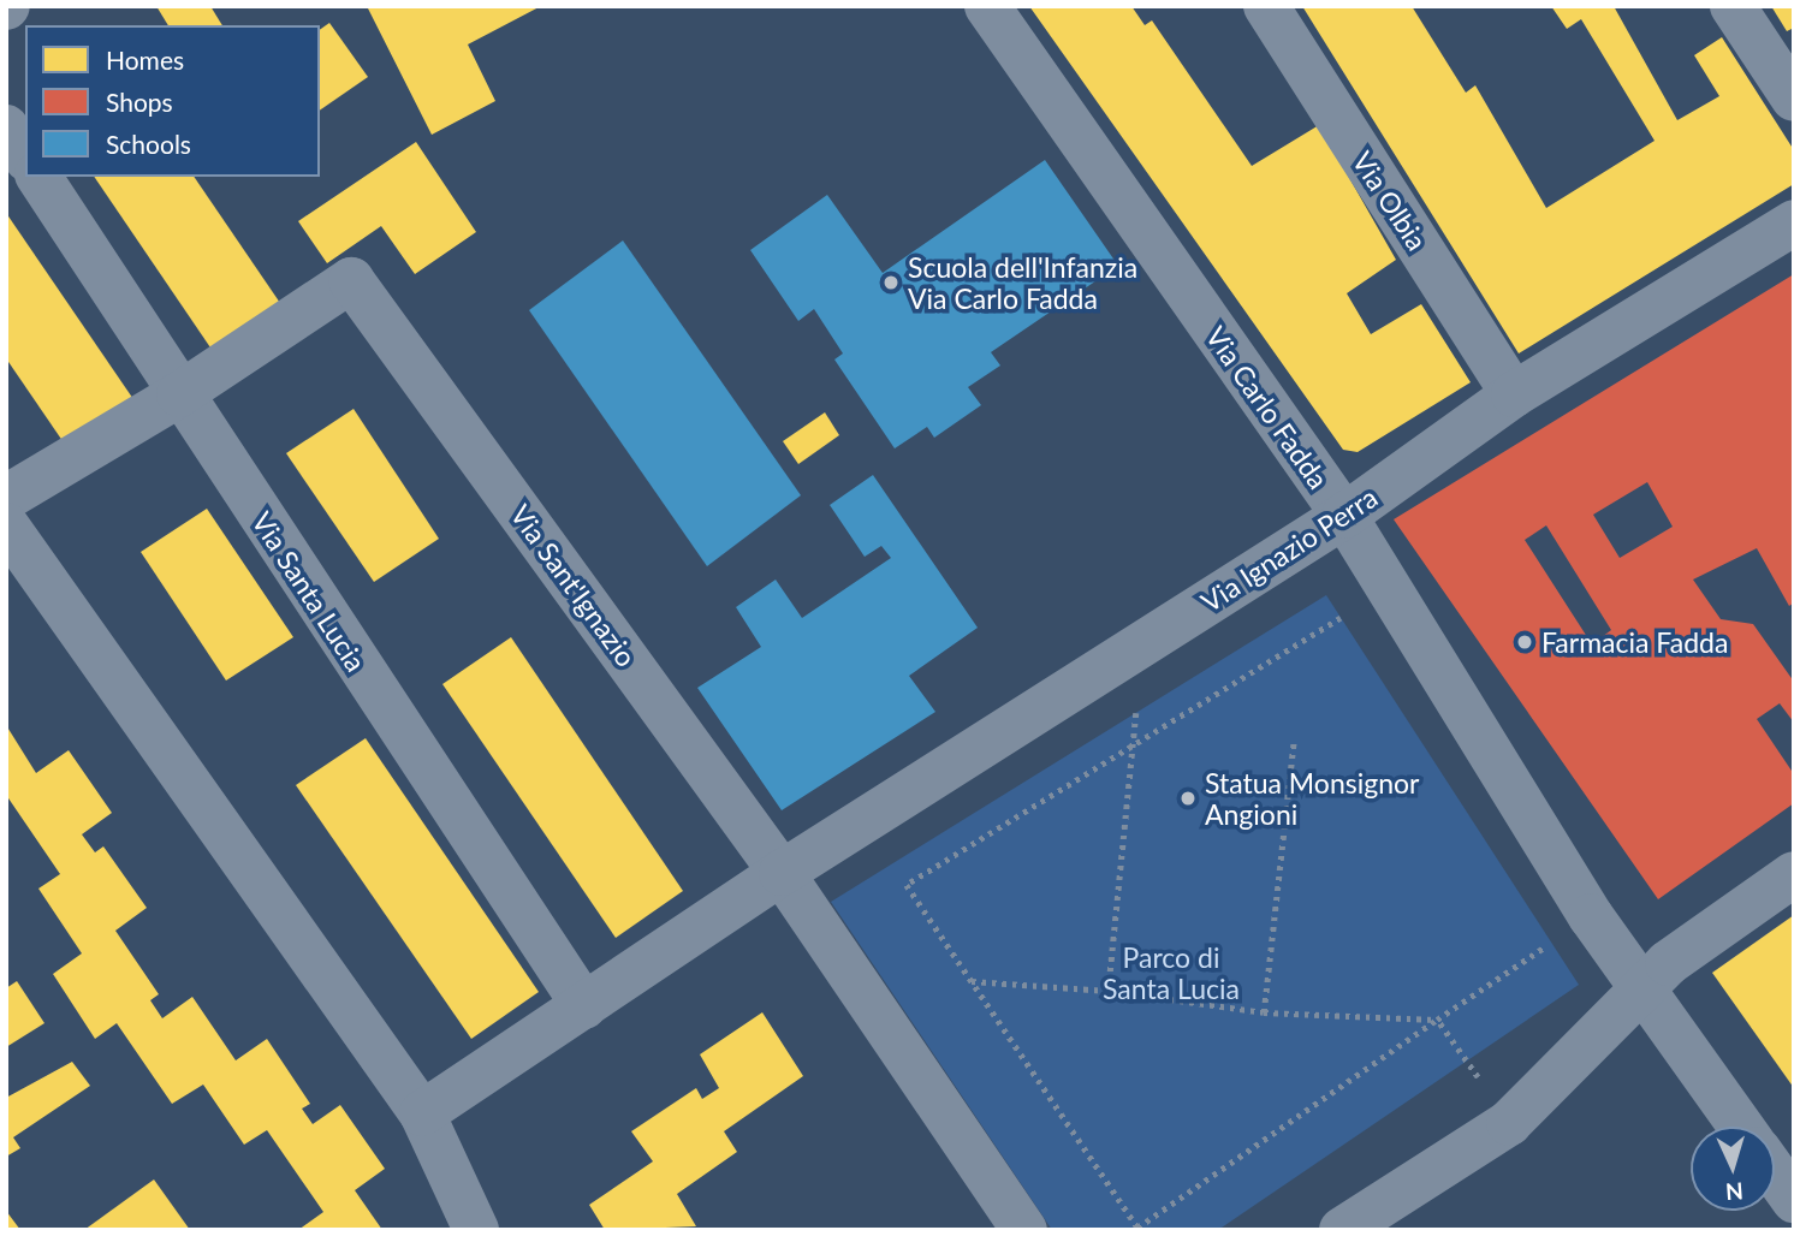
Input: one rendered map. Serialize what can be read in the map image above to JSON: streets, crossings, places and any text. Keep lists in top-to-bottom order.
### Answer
{
  "streets": {
    "street": [
      "Via Olbia",
      "Via Carlo Fadda",
      "Via Ignazio Perra",
      "Via Sant'Ignazio",
      "Via Santa Lucia"
    ]
  },
  "crossings": [
    ["Via Olbia", "Via Ignazio Perra"],
    ["Via Carlo Fadda", "Via Ignazio Perra"],
    ["Via Ignazio Perra", "Via Sant'Ignazio"],
    ["Via Sant'Ignazio", "Via Santa Lucia"]
  ],
  "parks": ["Parco di Santa Lucia"],
  "places": ["Scuola dell'Infanzia Via Carlo Fadda", "Farmacia Fadda", "Statua Monsignor Angioni"],
  "legend": ["Homes", "Shops", "Schools"],
  "north": "bottom"
}
